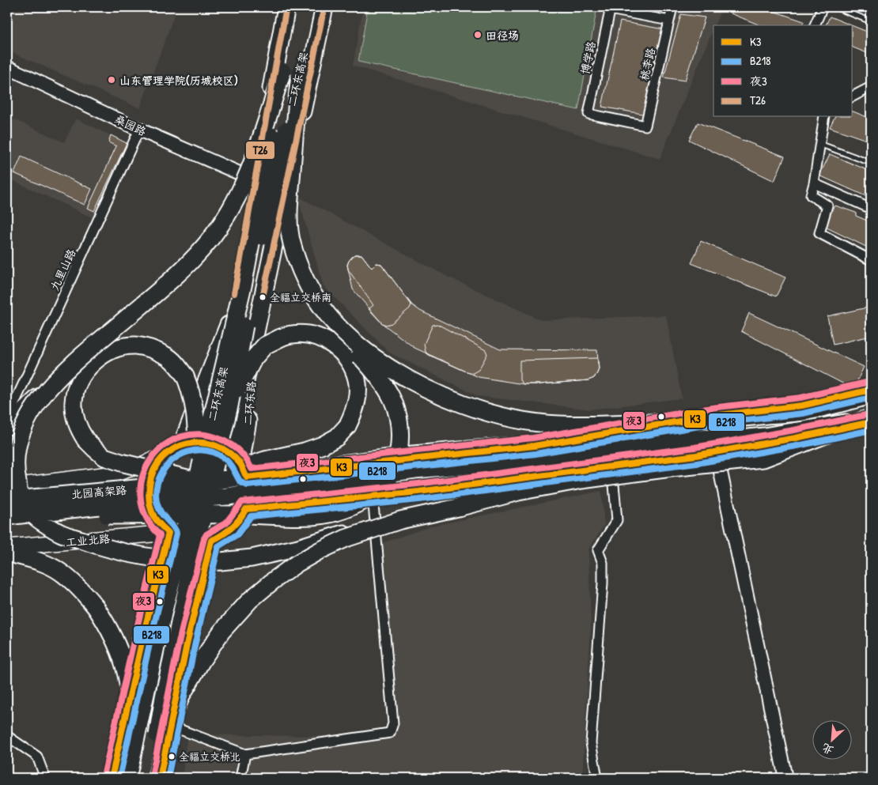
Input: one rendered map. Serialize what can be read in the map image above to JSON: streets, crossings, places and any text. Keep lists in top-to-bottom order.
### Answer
{
  "streets": {
    "highway": ["二环东高架", "二环东路", "北园高架路"],
    "main road": ["工业北路"],
    "street": [
      "博学路",
      "桃李路",
      "桑园路",
      "九里山路"
    ]
  },
  "crossings": [
    ["博学路", "桃李路"],
    ["二环东高架", "北园高架路"],
    ["桑园路", "九里山路"],
    ["二环东路", "工业北路"]
  ],
  "places": [
    "田径场",
    "山东管理学院(历城校区)",
    "全福立交桥南",
    "全福立交桥北"
  ],
  "lines": [
    "transit line T26",
    "transit line 夜3",
    "transit line K3",
    "transit line B218"
  ],
  "legend": [
    "K3",
    "B218",
    "夜3",
    "T26"
  ],
  "north": "bottom left"
}
